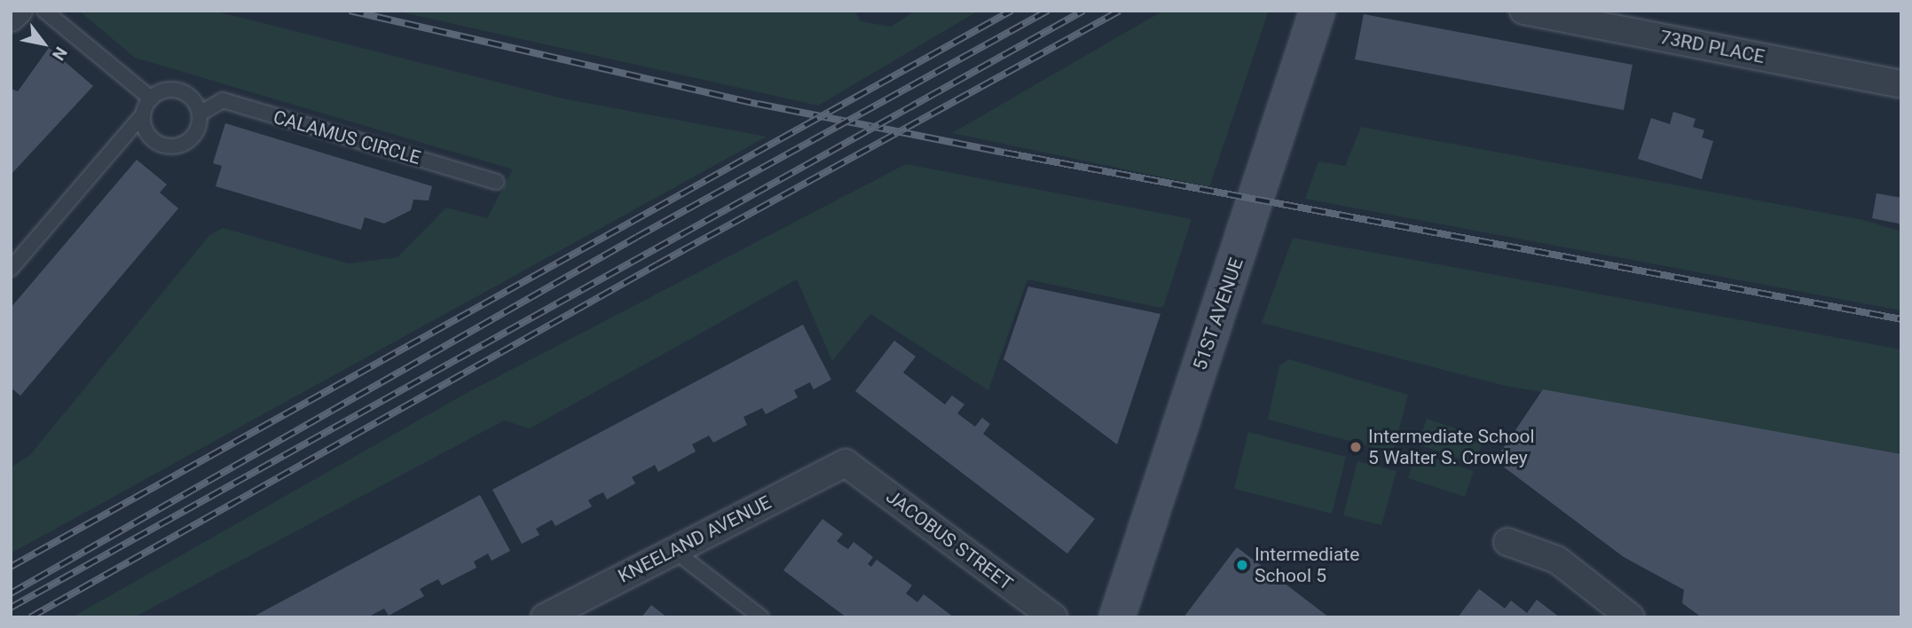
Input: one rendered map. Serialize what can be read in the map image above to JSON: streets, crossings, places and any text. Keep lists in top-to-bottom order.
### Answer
{
  "streets": {
    "street": [
      "73RD PLACE",
      "51ST AVENUE",
      "KNEELAND AVENUE",
      "JACOBUS STREET"
    ],
    "lane": ["CALAMUS CIRCLE"]
  },
  "crossings": [
    ["KNEELAND AVENUE", "JACOBUS STREET"]
  ],
  "places": ["Intermediate School 5 Walter S. Crowley", "Intermediate School 5"],
  "north": "bottom right"
}
